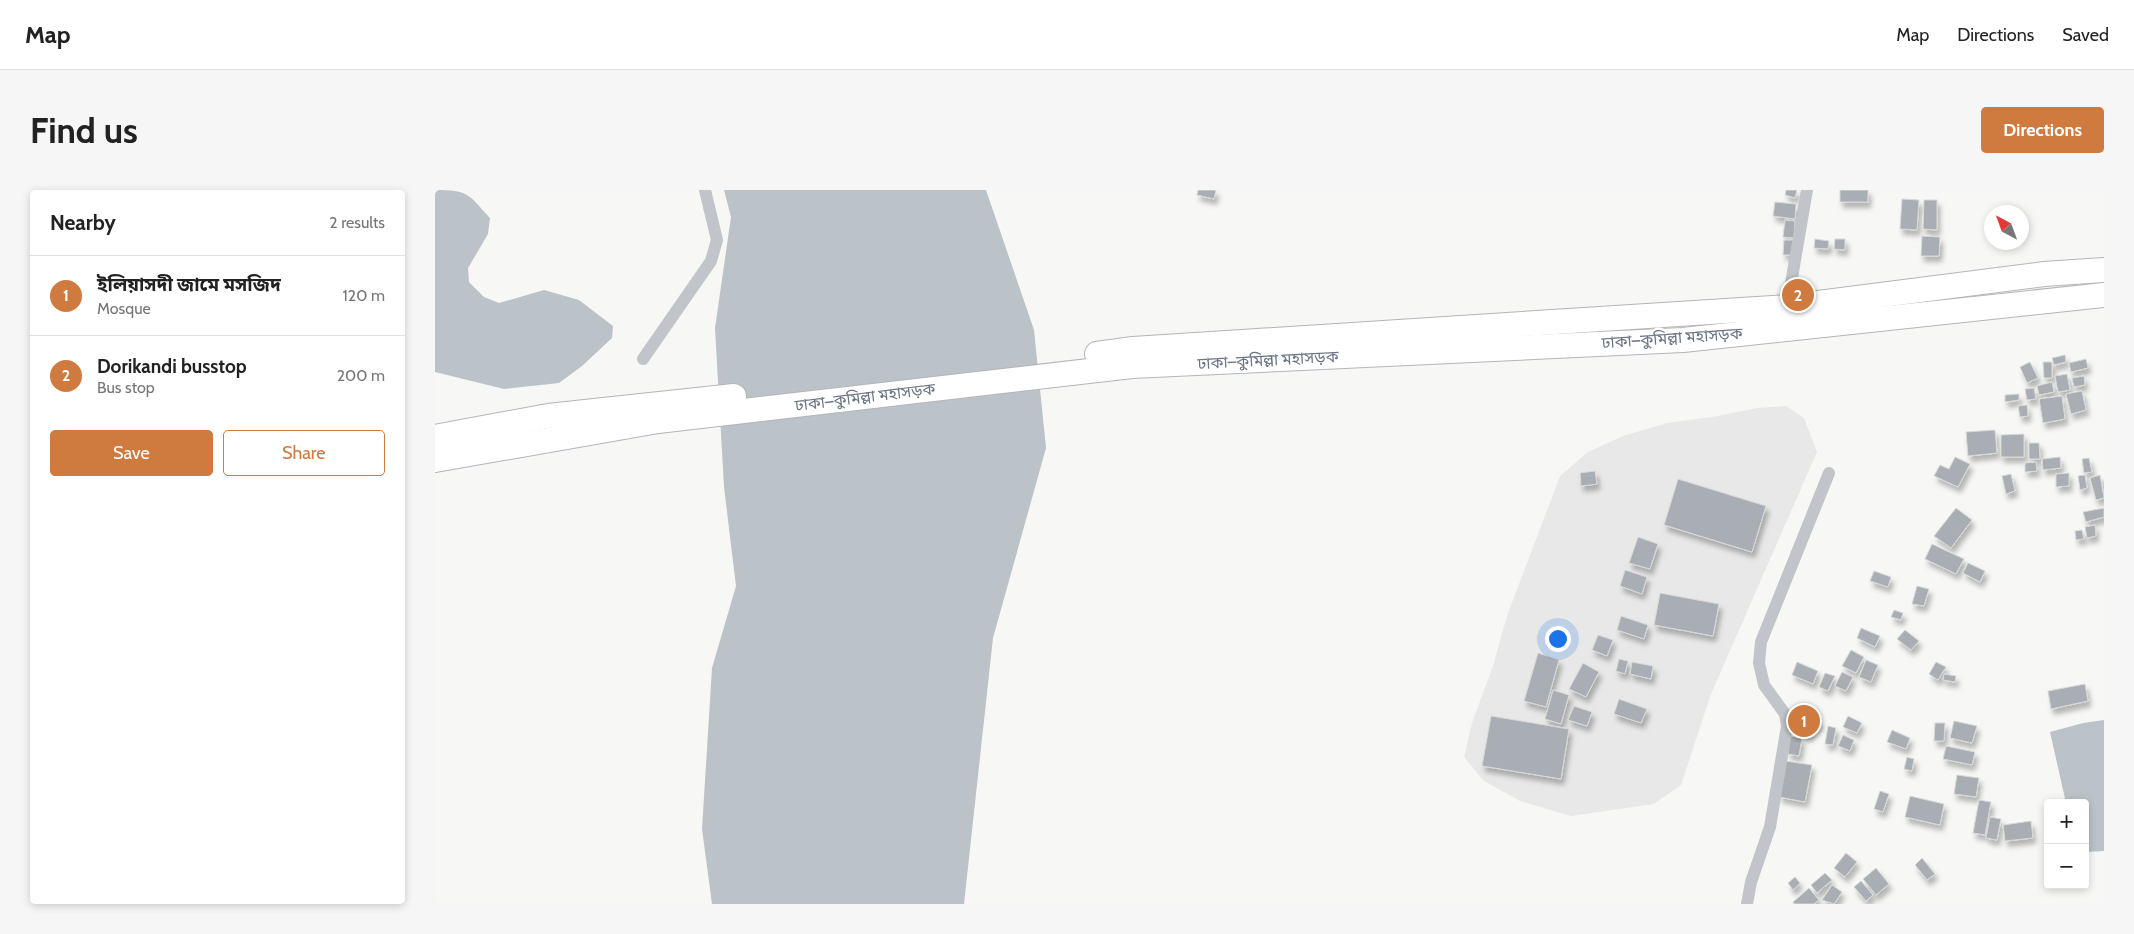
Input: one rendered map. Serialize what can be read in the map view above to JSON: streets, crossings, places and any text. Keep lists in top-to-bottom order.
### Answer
{
  "streets": {
    "highway": ["ঢাকা–কুমিল্লা মহাসড়ক"]
  },
  "north": "top left",
  "page": {
    "header": "Map",
    "nav": ["Map", "Directions", "Saved"],
    "buttons": [
      "Directions",
      ["Save", "Share"]
    ],
    "title": "Find us",
    "heading": ["Nearby", "2 results"],
    "list": [
      {
        "mark": "1",
        "name": "ইলিয়াসদী জামে মসজিদ",
        "note": "Mosque",
        "value": "120 m"
      },
      {
        "mark": "2",
        "name": "Dorikandi busstop",
        "note": "Bus stop",
        "value": "200 m"
      }
    ],
    "pins": ["2", "1"],
    "map_buttons": ["+", "−"]
  }
}
